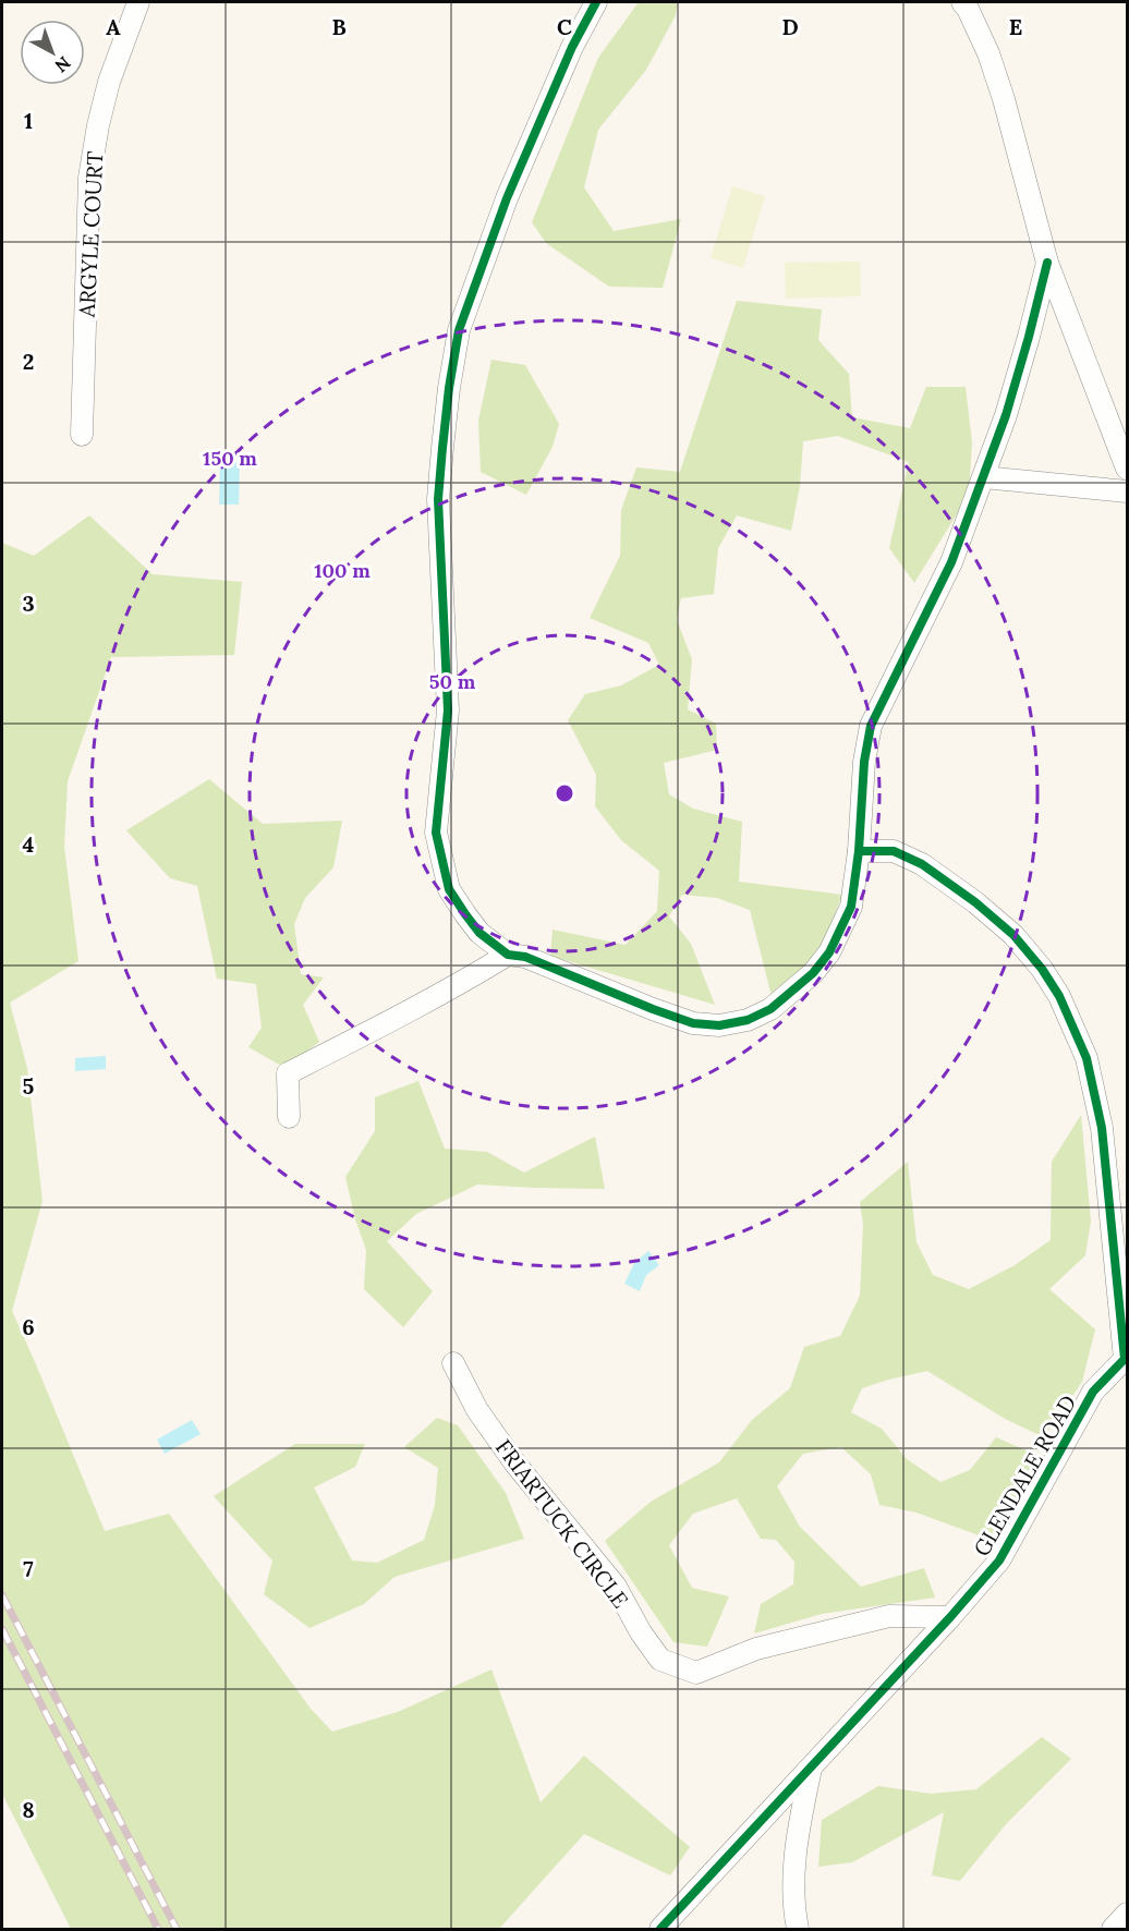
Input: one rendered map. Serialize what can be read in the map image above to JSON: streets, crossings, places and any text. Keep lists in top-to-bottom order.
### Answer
{
  "streets": {
    "street": ["ARGYLE COURT", "GLENDALE ROAD", "FRIARTUCK CIRCLE"]
  },
  "crossings": [
    ["GLENDALE ROAD", "FRIARTUCK CIRCLE"]
  ],
  "north": "bottom right",
  "grid": {
    "columns": [
      "A",
      "B",
      "C",
      "D",
      "E"
    ],
    "rows": [
      "1",
      "2",
      "3",
      "4",
      "5",
      "6",
      "7",
      "8"
    ]
  },
  "rings": ["150 m", "100 m", "50 m"]
}
